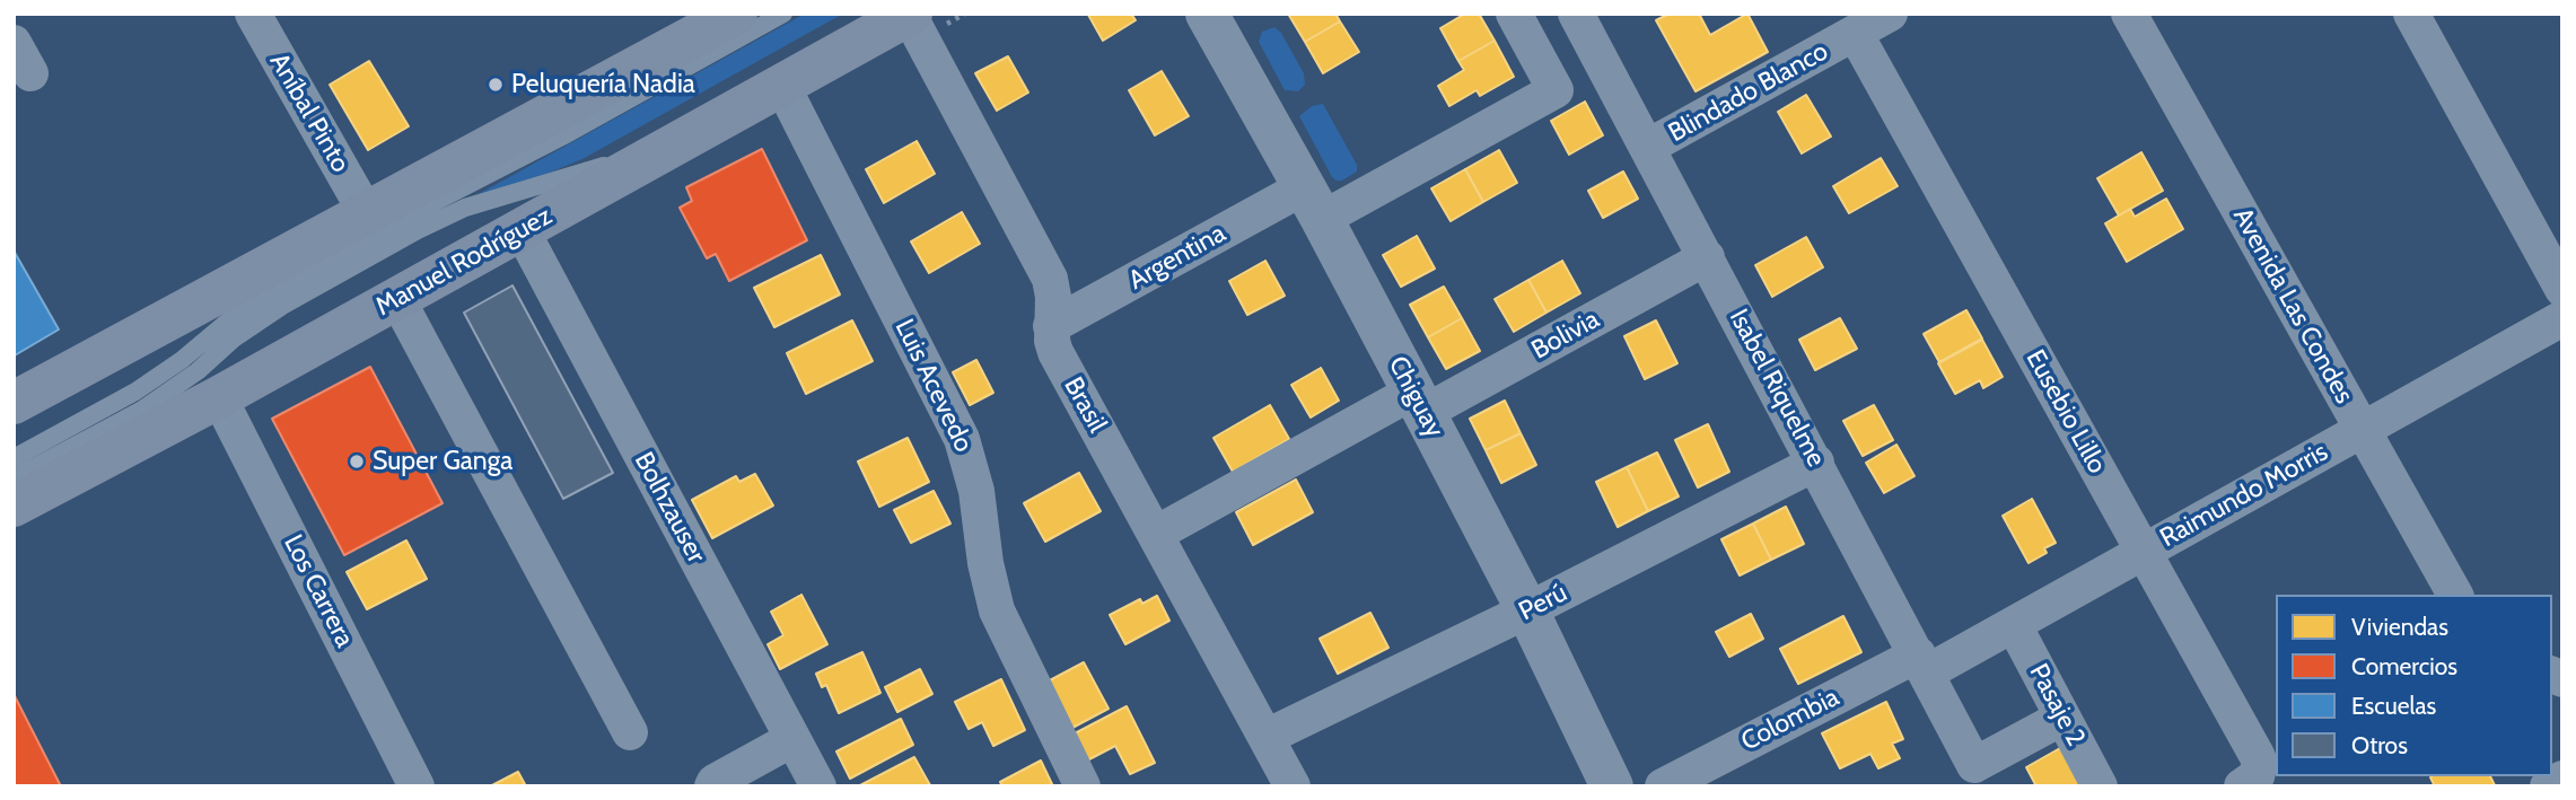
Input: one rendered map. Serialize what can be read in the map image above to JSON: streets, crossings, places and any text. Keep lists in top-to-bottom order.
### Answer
{
  "streets": {
    "main road": ["Manuel Rodríguez"],
    "street": [
      "Blindado Blanco",
      "Aníbal Pinto",
      "Argentina",
      "Avenida Las Condes",
      "Bolivia",
      "Luis Acevedo",
      "Isabel Riquelme",
      "Chiguay",
      "Brasil",
      "Eusebio Lillo",
      "Raimundo Morris",
      "Bolhzauser",
      "Los Carrera",
      "Perú",
      "Pasaje 2",
      "Colombia"
    ]
  },
  "crossings": [
    ["Blindado Blanco", "Isabel Riquelme"],
    ["Blindado Blanco", "Eusebio Lillo"],
    ["Argentina", "Chiguay"],
    ["Argentina", "Brasil"],
    ["Manuel Rodríguez", "Luis Acevedo"],
    ["Manuel Rodríguez", "Brasil"],
    ["Manuel Rodríguez", "Bolhzauser"],
    ["Manuel Rodríguez", "Los Carrera"],
    ["Avenida Las Condes", "Raimundo Morris"],
    ["Bolivia", "Isabel Riquelme"],
    ["Bolivia", "Chiguay"],
    ["Bolivia", "Brasil"],
    ["Isabel Riquelme", "Raimundo Morris"],
    ["Isabel Riquelme", "Perú"],
    ["Isabel Riquelme", "Pasaje 2"],
    ["Isabel Riquelme", "Colombia"],
    ["Chiguay", "Perú"],
    ["Brasil", "Perú"],
    ["Eusebio Lillo", "Raimundo Morris"],
    ["Raimundo Morris", "Pasaje 2"],
    ["Raimundo Morris", "Colombia"]
  ],
  "places": ["Peluquería Nadia", "Super Ganga"],
  "legend": [
    "Viviendas",
    "Comercios",
    "Escuelas",
    "Otros"
  ]
}
